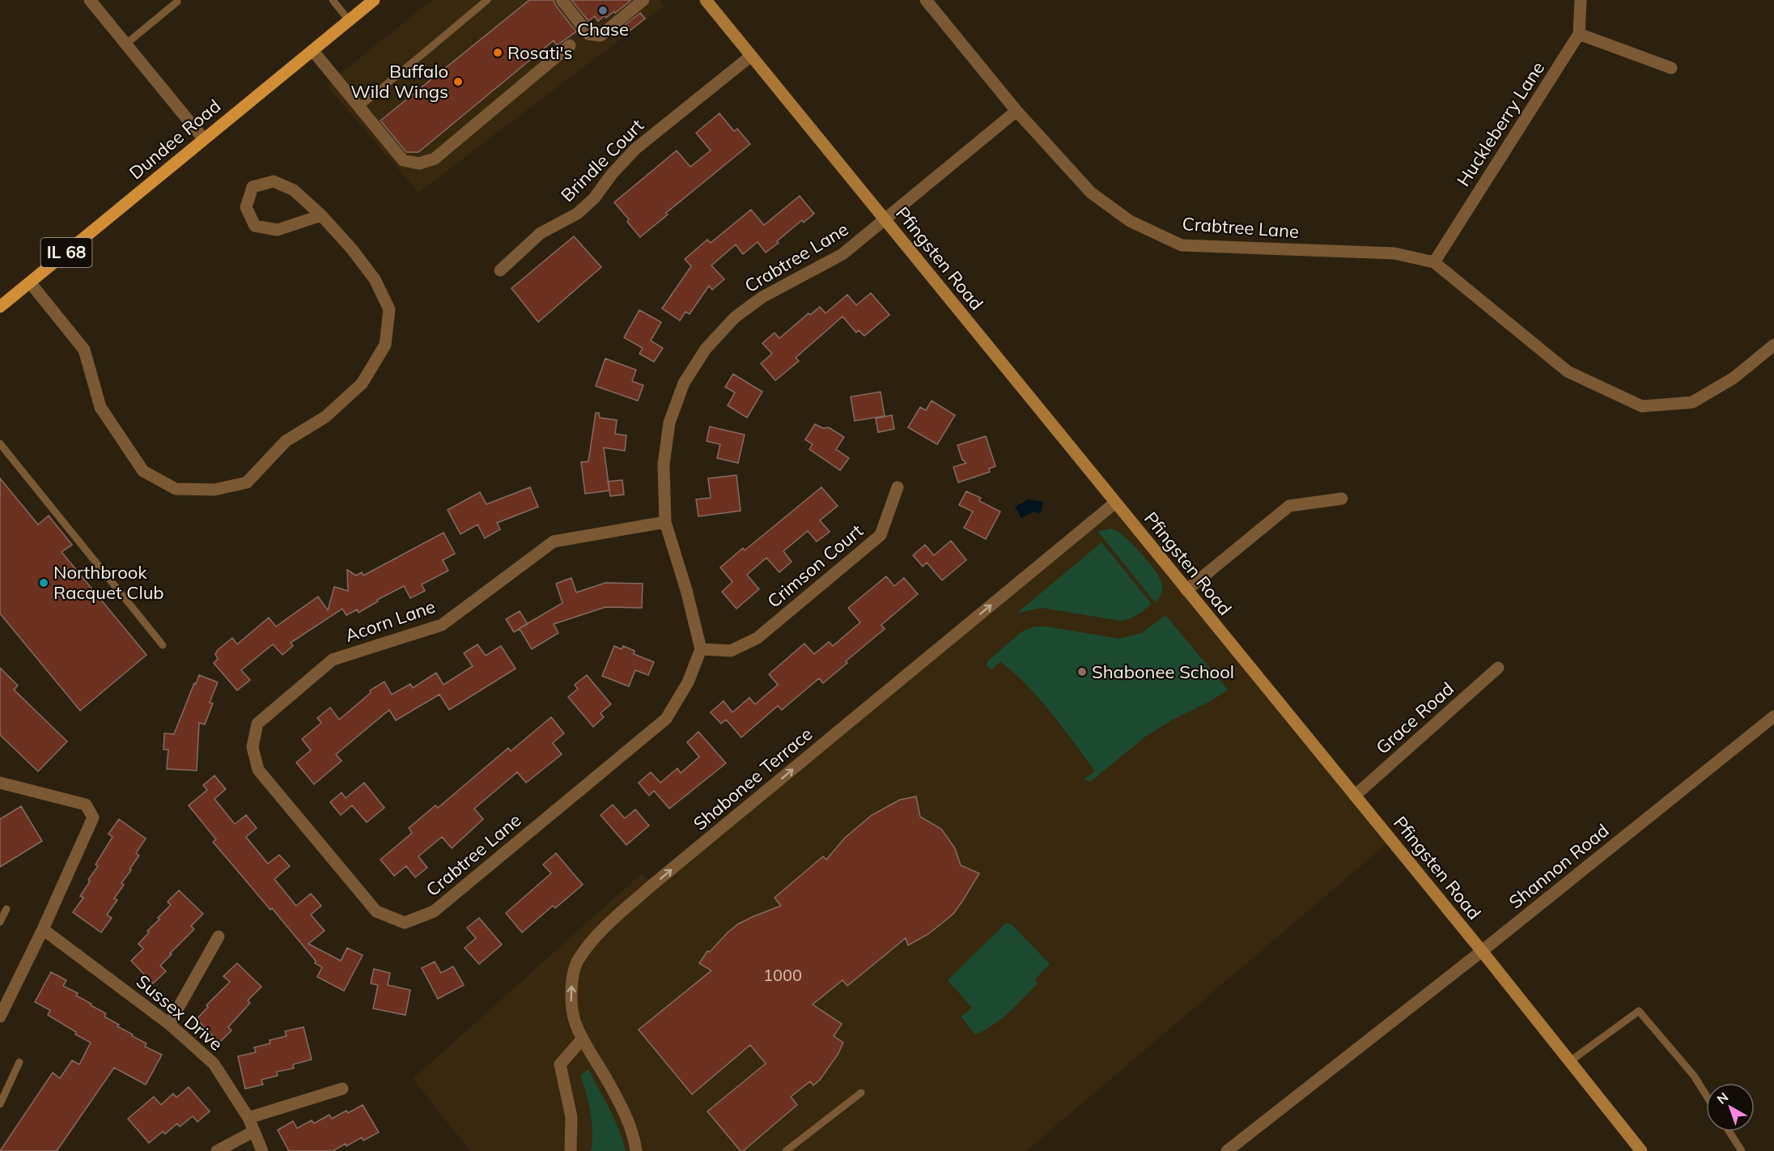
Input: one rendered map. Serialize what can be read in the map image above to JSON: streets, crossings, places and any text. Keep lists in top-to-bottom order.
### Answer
{
  "streets": {
    "main road": ["Dundee Road", "IL 68", "Pfingsten Road"],
    "street": [
      "Huckleberry Lane",
      "Brindle Court",
      "Crabtree Lane",
      "Crimson Court",
      "Acorn Lane",
      "Grace Road",
      "Shabonee Terrace",
      "Shannon Road",
      "Sussex Drive"
    ]
  },
  "crossings": [
    ["Huckleberry Lane", "Crabtree Lane"],
    ["Brindle Court", "Pfingsten Road"],
    ["Crabtree Lane", "Pfingsten Road"],
    ["Crabtree Lane", "Crimson Court"],
    ["Crabtree Lane", "Acorn Lane"],
    ["Pfingsten Road", "Grace Road"],
    ["Pfingsten Road", "Shabonee Terrace"],
    ["Pfingsten Road", "Shannon Road"]
  ],
  "one_way": ["Shabonee Terrace"],
  "places": [
    "Chase",
    "Rosati's",
    "Buffalo Wild Wings",
    "Northbrook Racquet Club",
    "Shabonee School"
  ],
  "house_numbers": ["1000"],
  "north": "top left"
}
